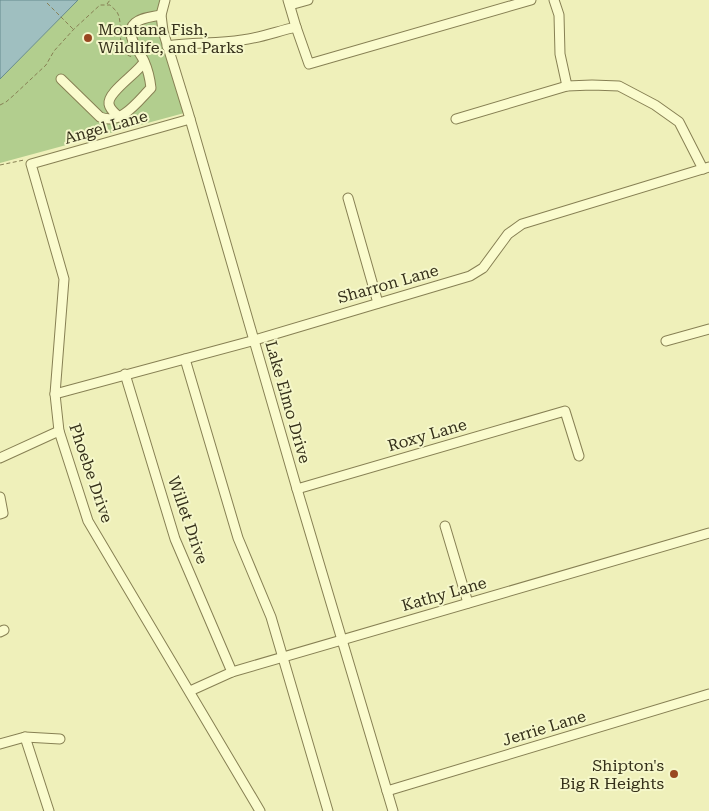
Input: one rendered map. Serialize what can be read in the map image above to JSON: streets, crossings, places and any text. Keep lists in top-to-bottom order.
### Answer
{
  "streets": {
    "street": [
      "Angel Lane",
      "Sharron Lane",
      "Lake Elmo Drive",
      "Roxy Lane",
      "Phoebe Drive",
      "Willet Drive",
      "Kathy Lane",
      "Jerrie Lane"
    ]
  },
  "crossings": [
    ["Angel Lane", "Lake Elmo Drive"],
    ["Angel Lane", "Phoebe Drive"],
    ["Sharron Lane", "Lake Elmo Drive"],
    ["Sharron Lane", "Phoebe Drive"],
    ["Sharron Lane", "Willet Drive"],
    ["Lake Elmo Drive", "Roxy Lane"],
    ["Lake Elmo Drive", "Kathy Lane"],
    ["Lake Elmo Drive", "Jerrie Lane"],
    ["Phoebe Drive", "Kathy Lane"],
    ["Willet Drive", "Kathy Lane"]
  ],
  "places": ["Montana Fish, Wildlife, and Parks", "Shipton's Big R Heights"]
}
